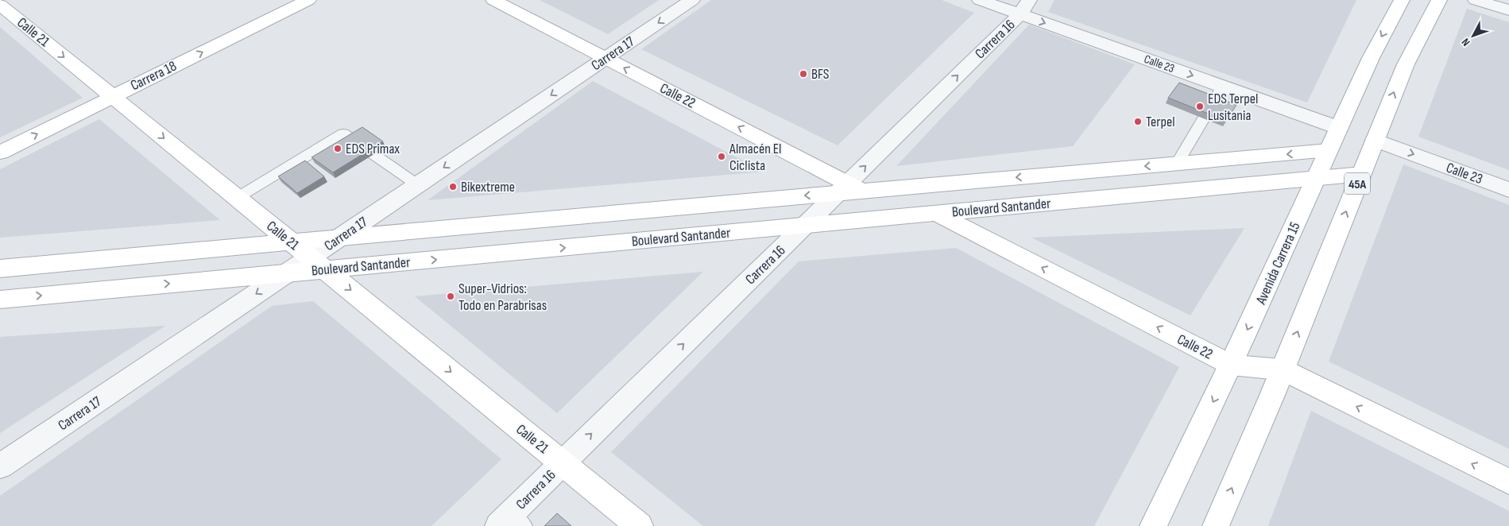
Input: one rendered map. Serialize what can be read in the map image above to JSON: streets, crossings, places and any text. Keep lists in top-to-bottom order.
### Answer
{
  "streets": {
    "main road": [
      "Calle 21",
      "Carrera 18",
      "Calle 22",
      "45A",
      "Boulevard Santander",
      "Avenida Carrera 15"
    ],
    "street": ["Carrera 16", "Carrera 17", "Calle 23"]
  },
  "crossings": [
    ["Calle 21", "Carrera 16"],
    ["Calle 21", "Carrera 17"],
    ["Calle 21", "Carrera 18"],
    ["Calle 21", "Boulevard Santander"],
    ["Carrera 16", "Calle 23"],
    ["Carrera 16", "Calle 22"],
    ["Carrera 16", "Boulevard Santander"],
    ["Carrera 17", "Calle 22"],
    ["Carrera 17", "Boulevard Santander"],
    ["Calle 23", "45A"],
    ["Calle 23", "Avenida Carrera 15"],
    ["Calle 22", "45A"],
    ["Calle 22", "Boulevard Santander"],
    ["Calle 22", "Avenida Carrera 15"],
    ["45A", "Boulevard Santander"],
    ["Boulevard Santander", "Avenida Carrera 15"]
  ],
  "one_way": [
    "Calle 21",
    "Carrera 16",
    "Carrera 17",
    "Calle 23",
    "Carrera 18",
    "Calle 22"
  ],
  "places": [
    "BFS",
    "EDS Terpel Lusitania",
    "Terpel",
    "EDS Primax",
    "Almacén El Ciclista",
    "Bikextreme",
    "Super-Vidrios: Todo en Parabrisas"
  ],
  "north": "bottom left"
}
